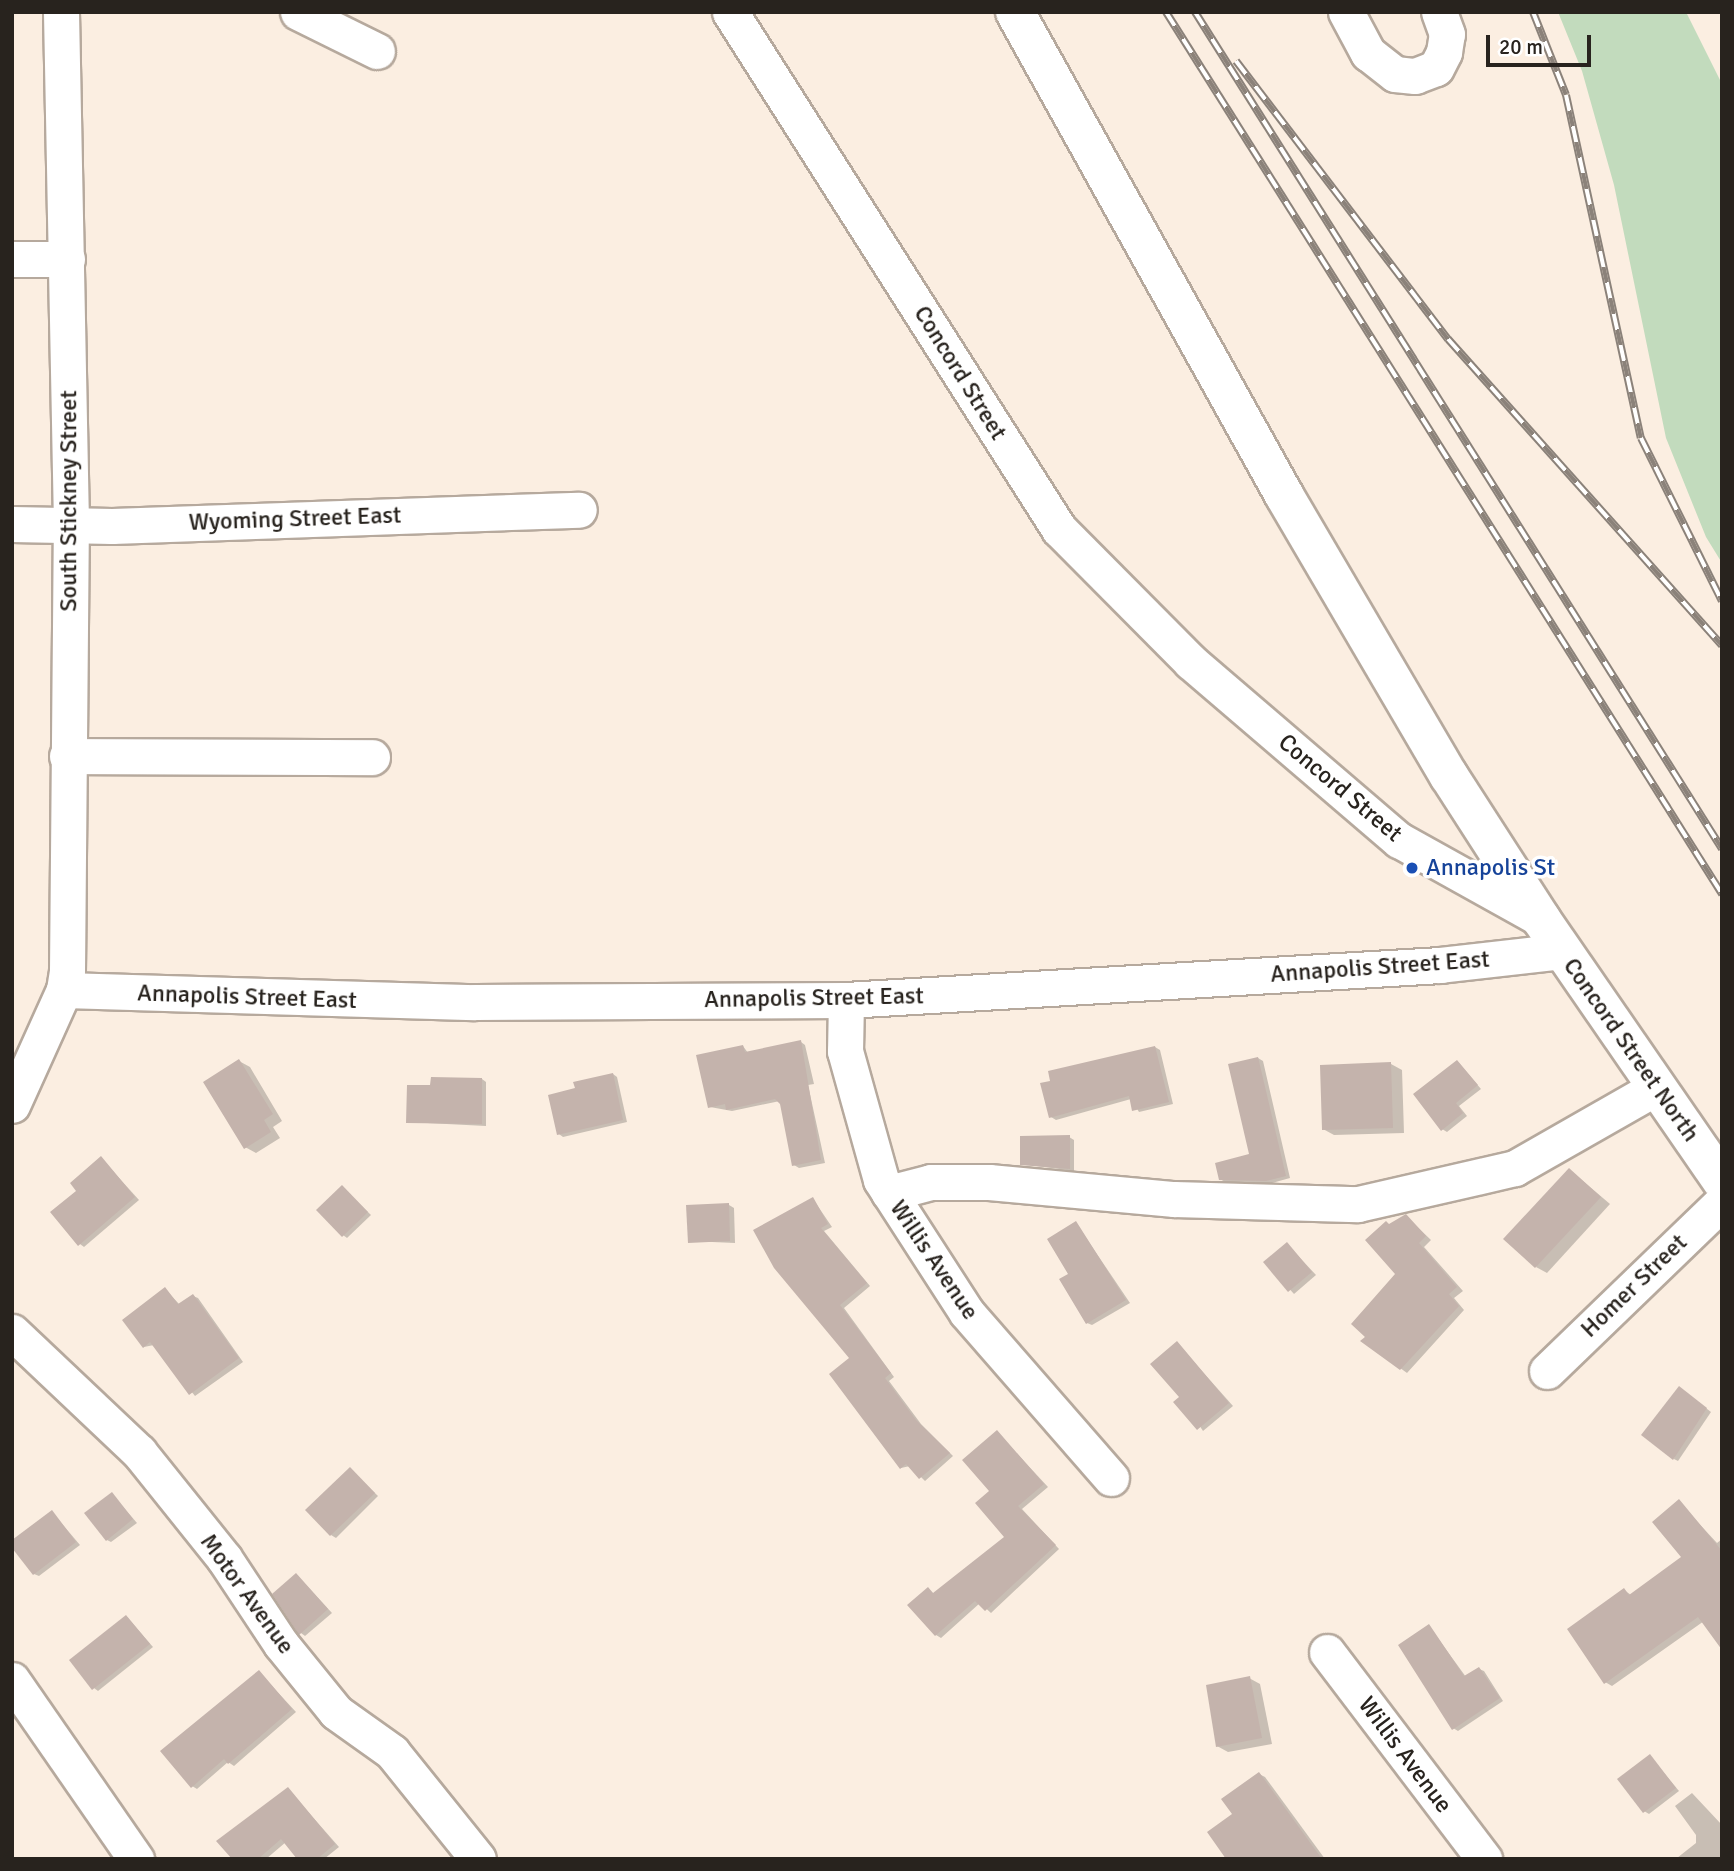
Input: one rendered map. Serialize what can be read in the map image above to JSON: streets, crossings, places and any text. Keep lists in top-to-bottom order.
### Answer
{
  "streets": {
    "main road": ["Concord Street North"],
    "street": [
      "Concord Street",
      "South Stickney Street",
      "Wyoming Street East",
      "Annapolis Street East",
      "Willis Avenue",
      "Homer Street",
      "Motor Avenue"
    ]
  },
  "crossings": [
    ["Concord Street", "Concord Street North"],
    ["South Stickney Street", "Wyoming Street East"],
    ["South Stickney Street", "Annapolis Street East"],
    ["Annapolis Street East", "Concord Street North"],
    ["Annapolis Street East", "Willis Avenue"]
  ],
  "places": ["Annapolis St"],
  "scale_bar": "20 m"
}
